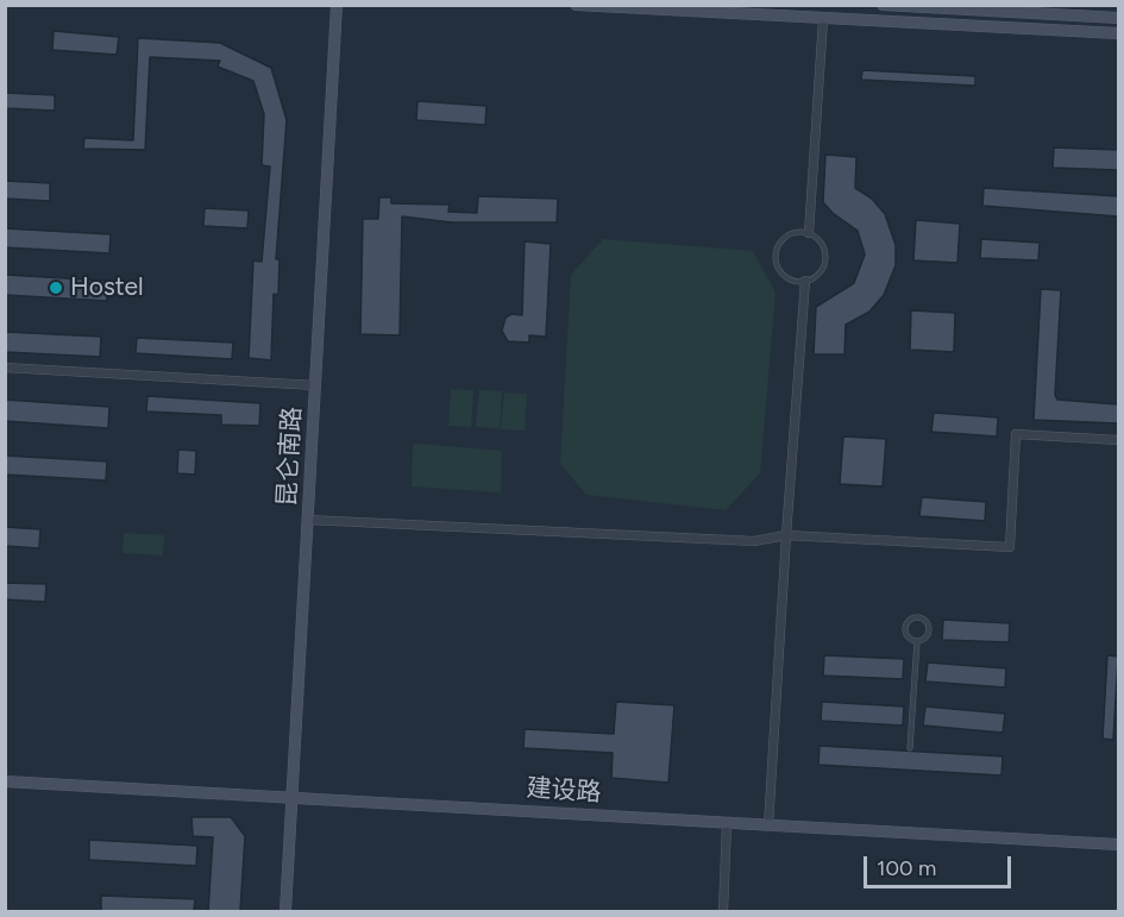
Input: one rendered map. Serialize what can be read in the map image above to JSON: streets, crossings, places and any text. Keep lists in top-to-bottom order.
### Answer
{
  "streets": {
    "main road": ["昆仑南路", "建设路"]
  },
  "crossings": [
    ["昆仑南路", "建设路"]
  ],
  "places": ["Hostel"],
  "scale_bar": "100 m"
}
